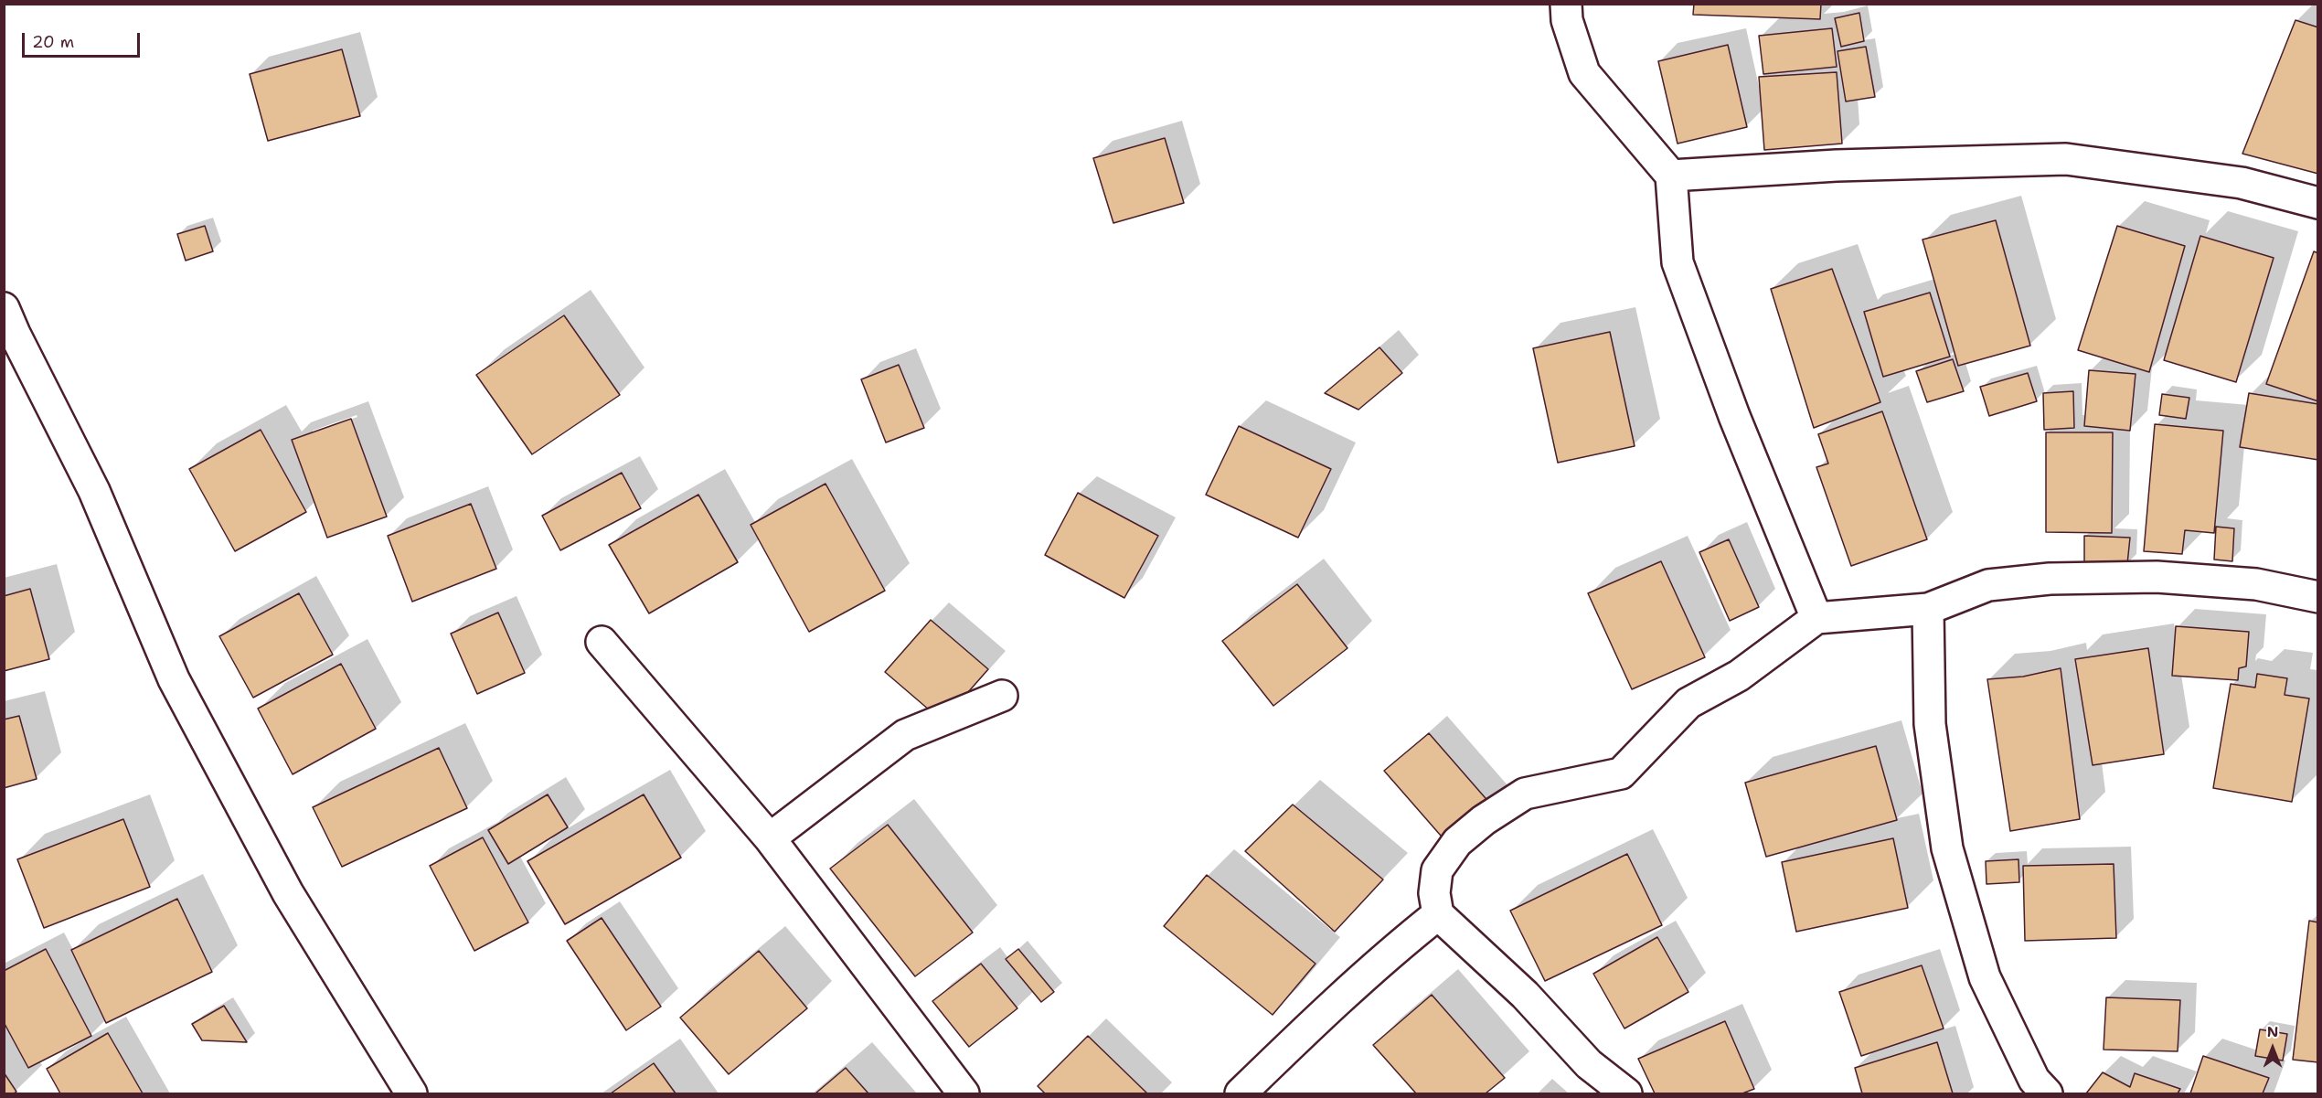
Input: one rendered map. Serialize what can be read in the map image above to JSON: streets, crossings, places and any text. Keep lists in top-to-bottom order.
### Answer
{
  "scale_bar": "20 m",
  "north": "top"
}
